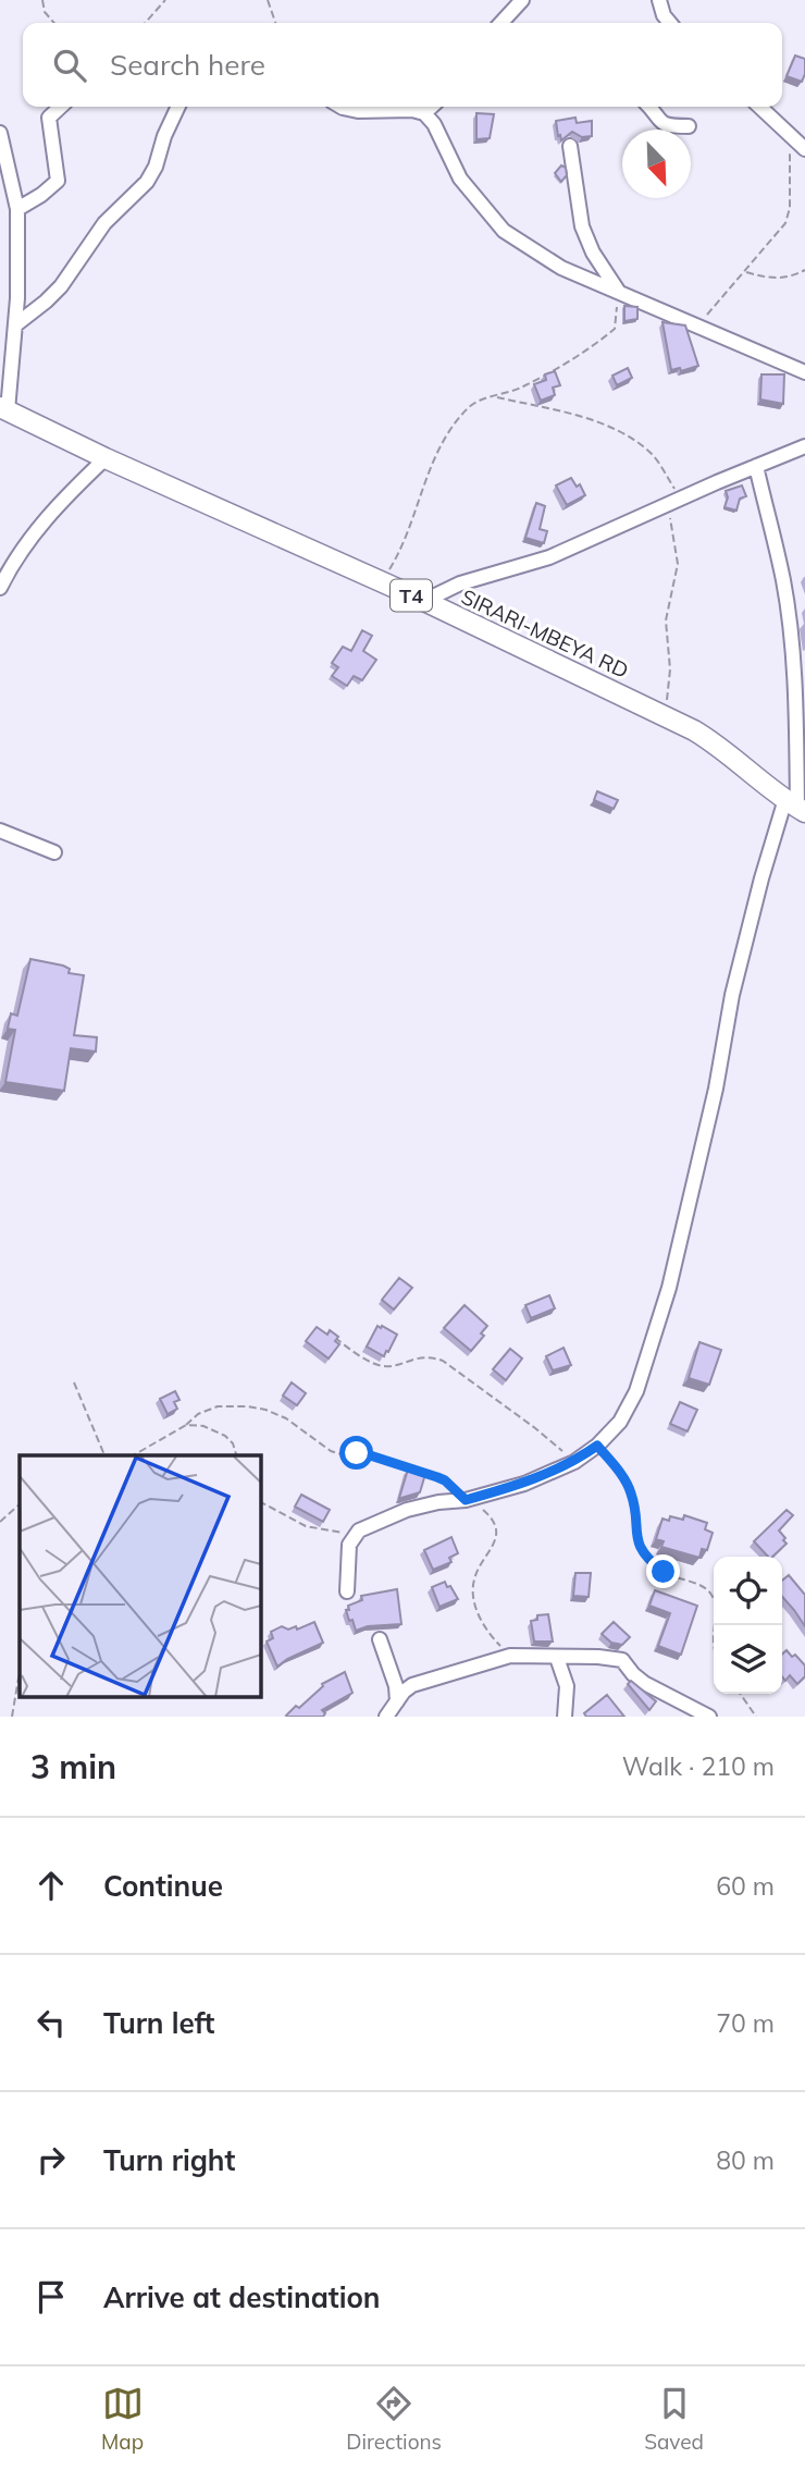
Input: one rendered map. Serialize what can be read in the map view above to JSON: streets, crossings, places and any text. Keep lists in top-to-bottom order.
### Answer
{
  "streets": {
    "highway": ["T4", "SIRARI-MBEYA RD"]
  },
  "north": "bottom right",
  "page": {
    "search": "Search here",
    "heading": ["3 min", "Walk · 210 m"],
    "list": [
      ["Continue", "60 m"],
      ["Turn left", "70 m"],
      ["Turn right", "80 m"],
      "Arrive at destination"
    ],
    "nav": ["Map", "Directions", "Saved"]
  }
}
